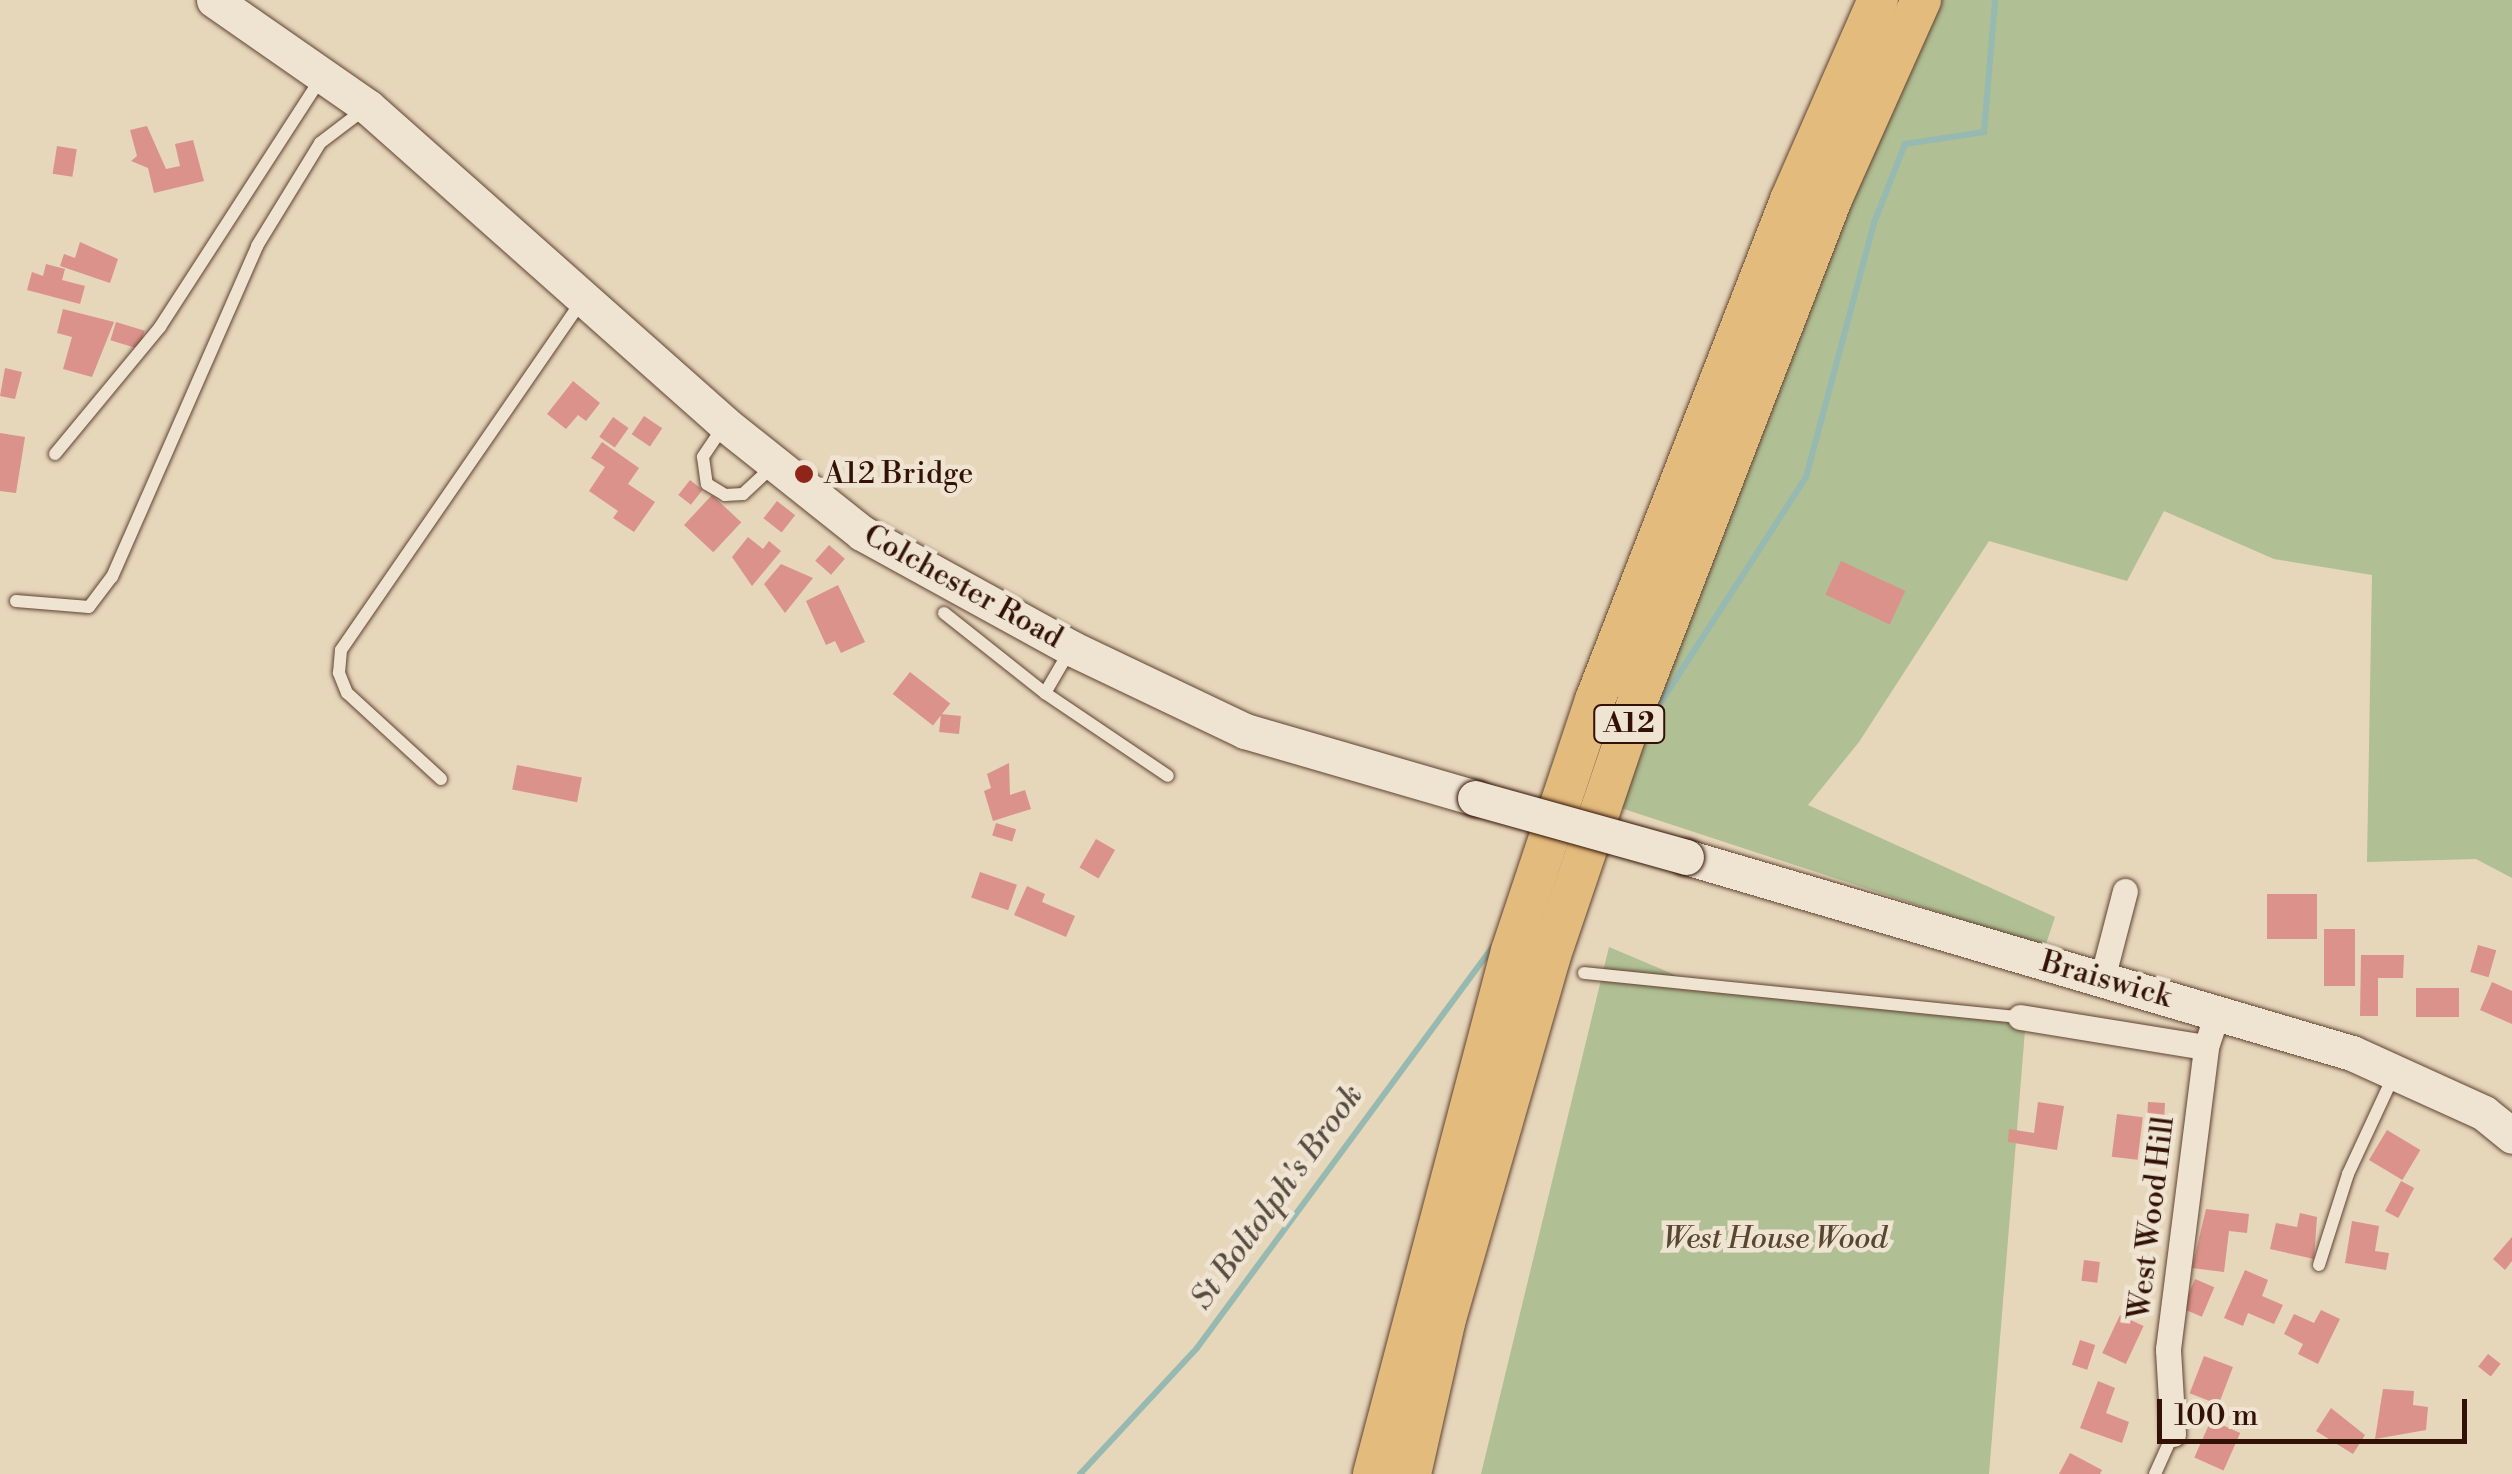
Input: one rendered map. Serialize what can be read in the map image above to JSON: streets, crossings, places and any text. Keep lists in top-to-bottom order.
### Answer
{
  "streets": {
    "highway": ["A12"],
    "main road": ["Colchester Road", "Braiswick"],
    "street": ["West Wood Hill"]
  },
  "crossings": [
    ["Colchester Road", "Braiswick"],
    ["Braiswick", "West Wood Hill"]
  ],
  "water": ["St Boltolph's Brook"],
  "parks": ["West House Wood"],
  "places": ["A12 Bridge"],
  "scale_bar": "100 m"
}
